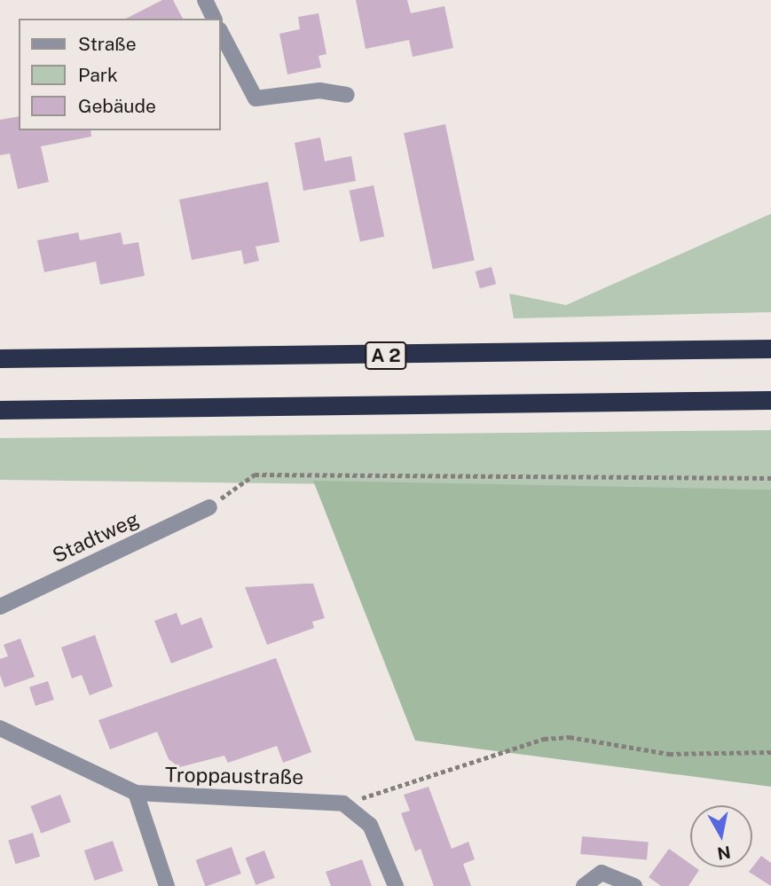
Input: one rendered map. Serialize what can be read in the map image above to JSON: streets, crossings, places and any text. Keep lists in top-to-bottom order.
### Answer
{
  "streets": {
    "highway": ["A 2"],
    "street": ["Stadtweg", "Troppaustraße"]
  },
  "legend": ["Straße", "Park", "Gebäude"],
  "north": "bottom"
}
